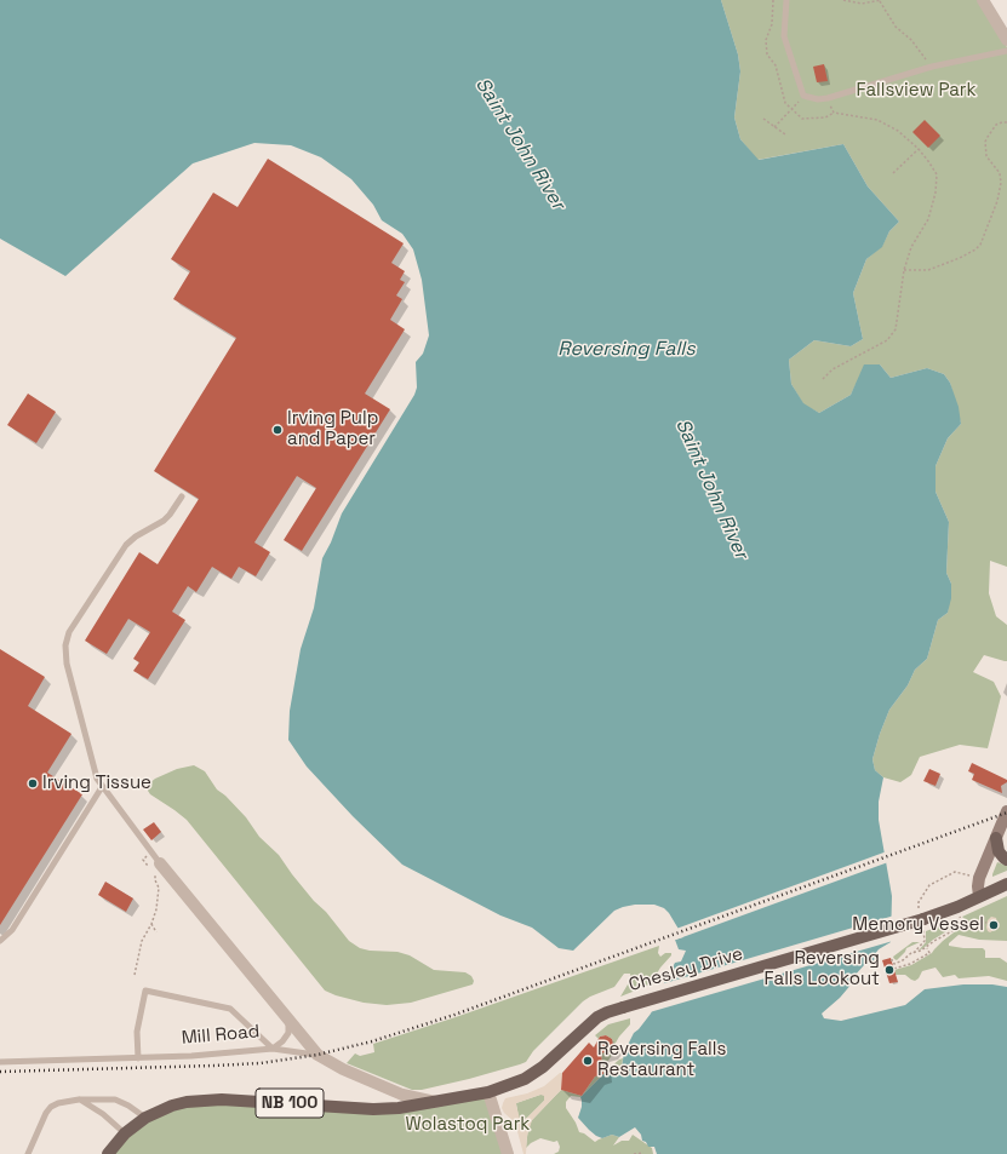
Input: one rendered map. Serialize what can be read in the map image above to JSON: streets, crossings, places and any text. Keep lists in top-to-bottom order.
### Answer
{
  "streets": {
    "main road": ["Chesley Drive", "NB 100"],
    "street": ["Mill Road"]
  },
  "crossings": [
    ["Chesley Drive", "NB 100"],
    ["Mill Road", "NB 100"]
  ],
  "water": ["Saint John River", "Reversing Falls"],
  "parks": ["Fallsview Park", "Wolastoq Park"],
  "places": [
    "Irving Pulp and Paper",
    "Irving Tissue",
    "Memory Vessel",
    "Reversing Falls Lookout",
    "Reversing Falls Restaurant"
  ]
}
